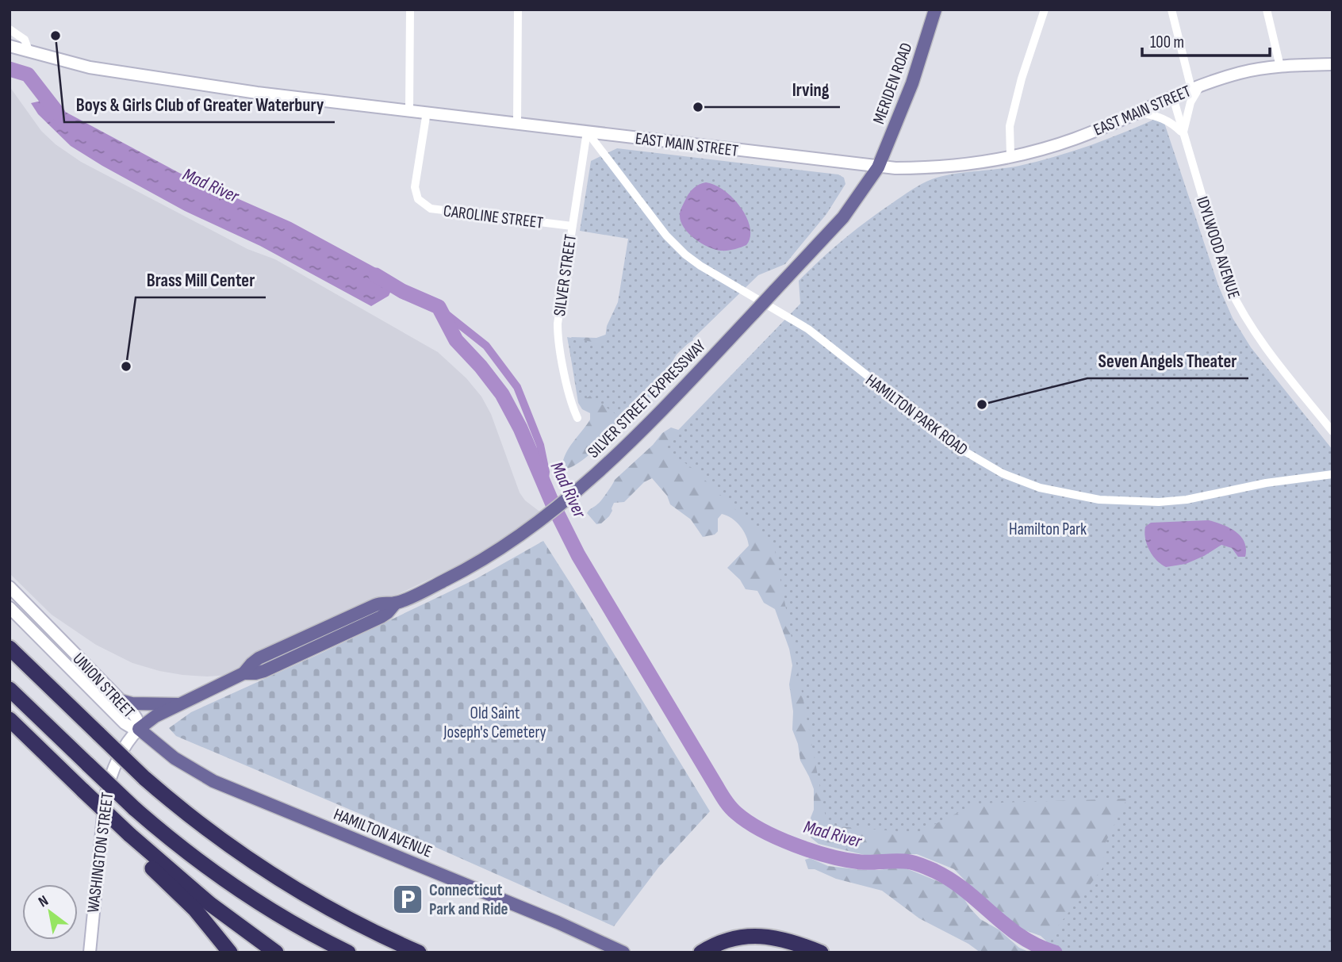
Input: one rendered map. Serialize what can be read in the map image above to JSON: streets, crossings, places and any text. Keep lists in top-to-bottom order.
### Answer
{
  "streets": {
    "main road": [
      "MERIDEN ROAD",
      "EAST MAIN STREET",
      "SILVER STREET EXPRESSWAY",
      "UNION STREET",
      "HAMILTON AVENUE",
      "WASHINGTON STREET"
    ],
    "street": [
      "CAROLINE STREET",
      "IDYLWOOD AVENUE",
      "SILVER STREET",
      "HAMILTON PARK ROAD"
    ]
  },
  "crossings": [
    ["MERIDEN ROAD", "EAST MAIN STREET"],
    ["MERIDEN ROAD", "SILVER STREET EXPRESSWAY"],
    ["EAST MAIN STREET", "CAROLINE STREET"],
    ["EAST MAIN STREET", "IDYLWOOD AVENUE"],
    ["EAST MAIN STREET", "SILVER STREET"],
    ["EAST MAIN STREET", "SILVER STREET EXPRESSWAY"],
    ["EAST MAIN STREET", "HAMILTON PARK ROAD"],
    ["CAROLINE STREET", "SILVER STREET"],
    ["SILVER STREET", "HAMILTON PARK ROAD"],
    ["SILVER STREET EXPRESSWAY", "UNION STREET"],
    ["SILVER STREET EXPRESSWAY", "HAMILTON AVENUE"],
    ["SILVER STREET EXPRESSWAY", "WASHINGTON STREET"],
    ["UNION STREET", "HAMILTON AVENUE"],
    ["UNION STREET", "WASHINGTON STREET"],
    ["HAMILTON AVENUE", "WASHINGTON STREET"]
  ],
  "water": ["Mad River"],
  "parks": ["Hamilton Park", "Old Saint Joseph's Cemetery"],
  "places": {
    "other": [
      "Boys & Girls Club of Greater Waterbury",
      "Irving",
      "Brass Mill Center",
      "Seven Angels Theater"
    ],
    "parking": ["Connecticut Park and Ride"]
  },
  "scale_bar": "100 m",
  "north": "top left"
}
